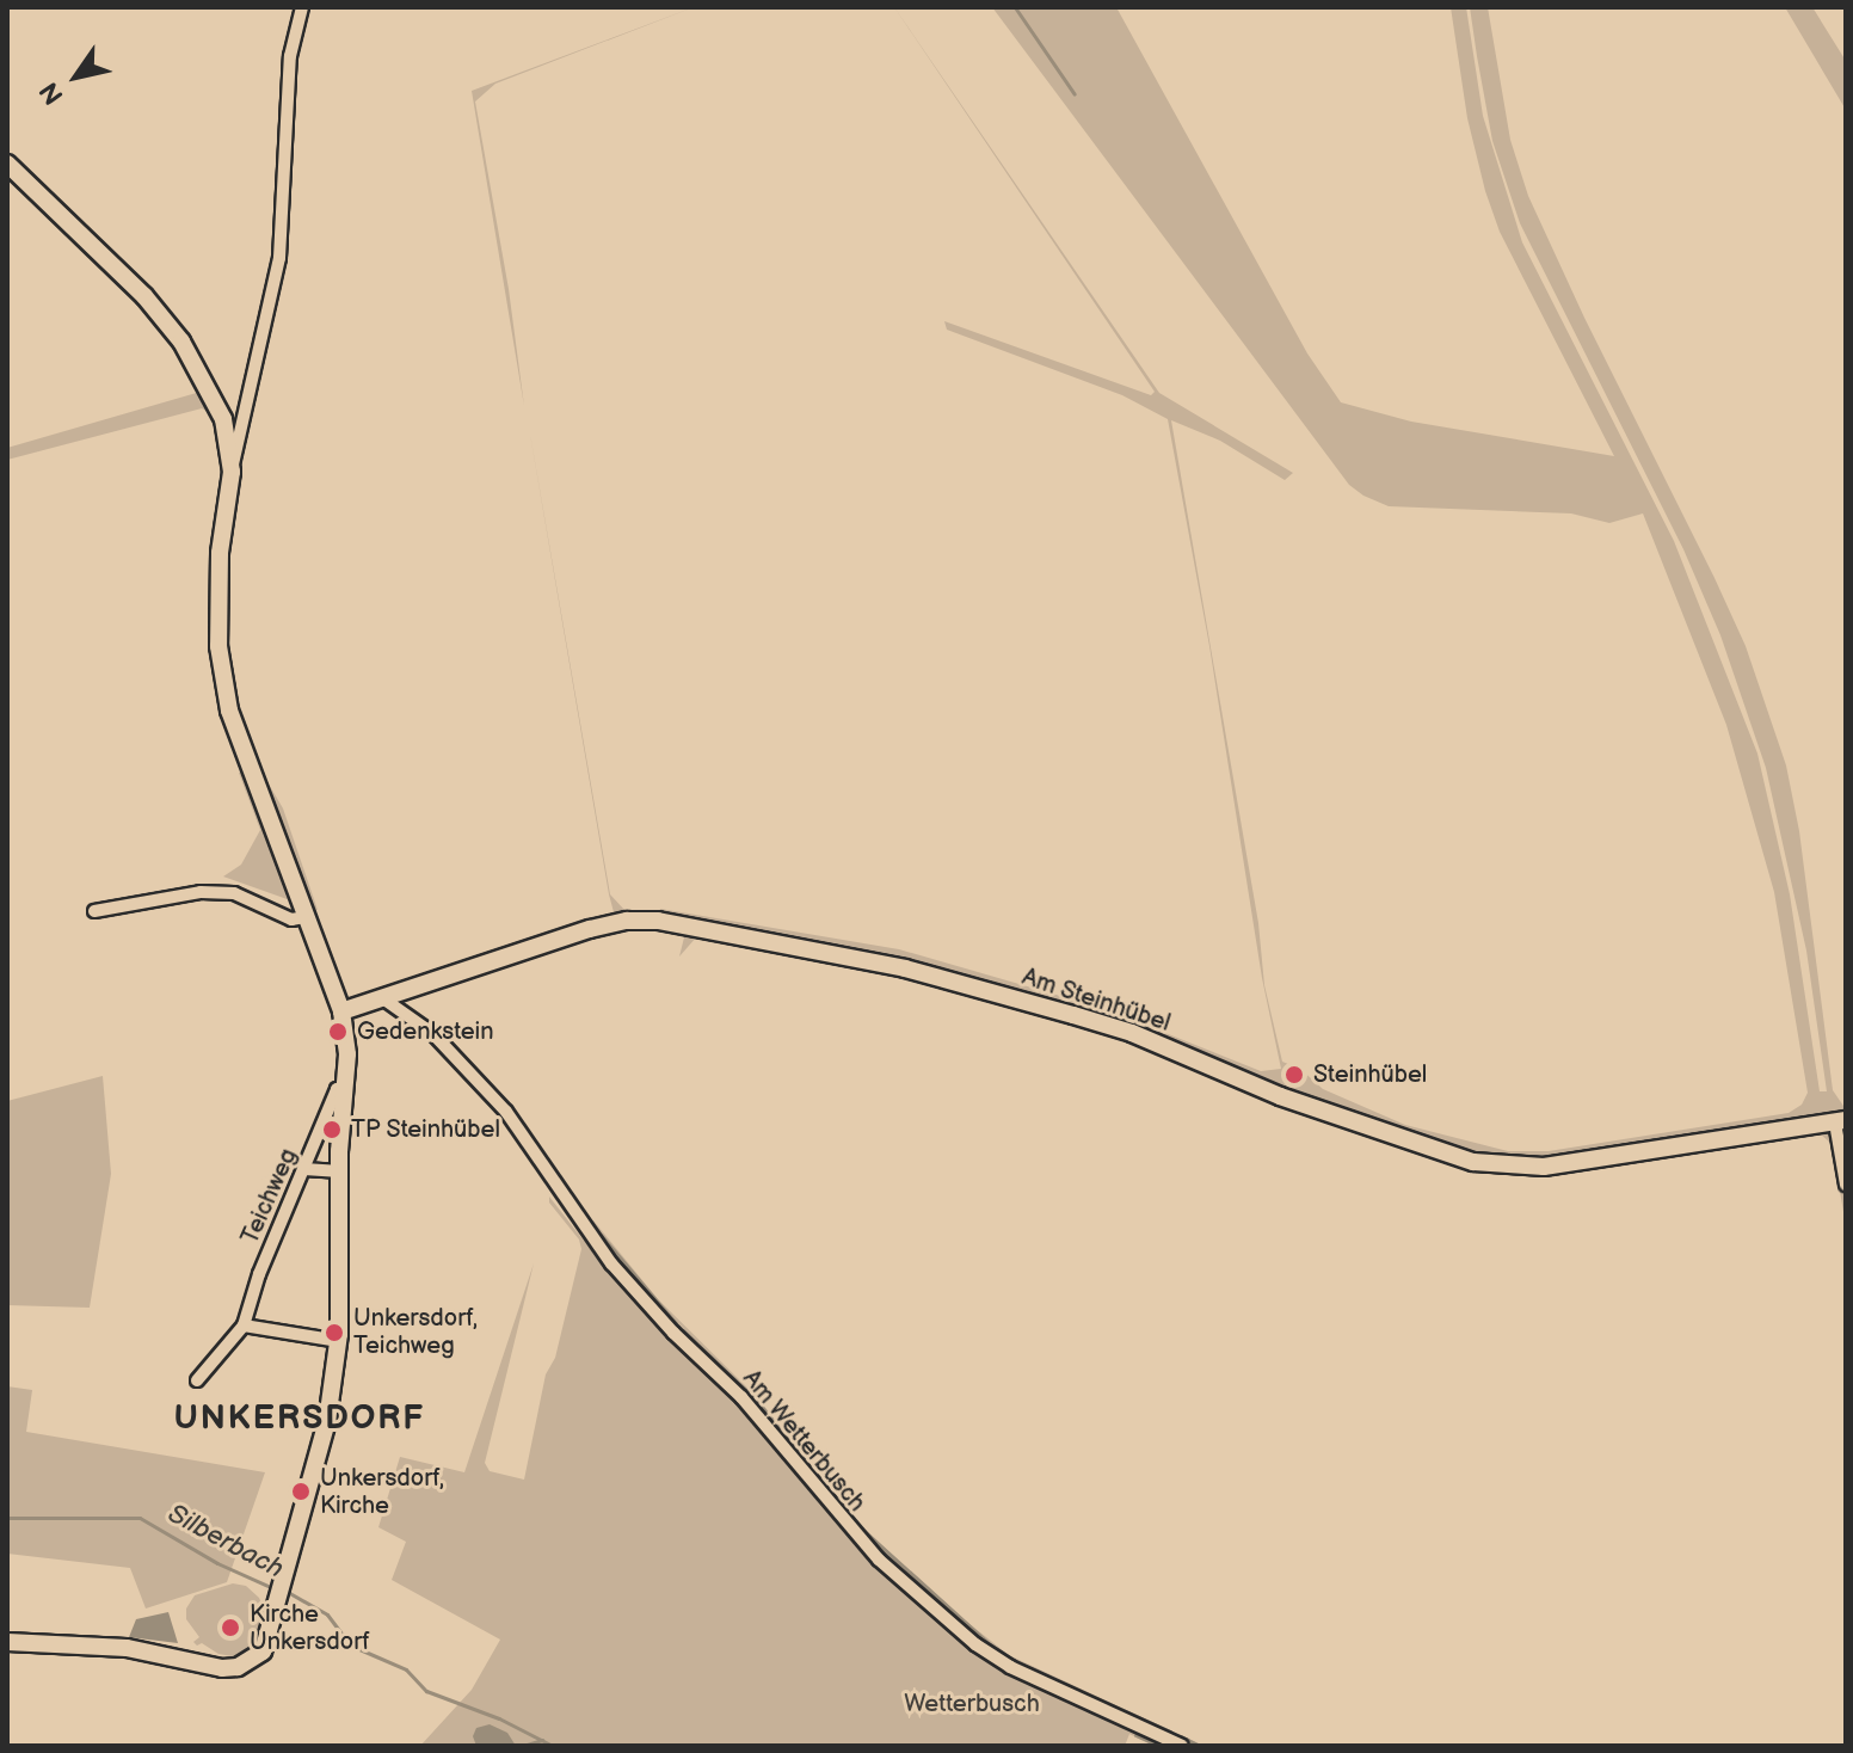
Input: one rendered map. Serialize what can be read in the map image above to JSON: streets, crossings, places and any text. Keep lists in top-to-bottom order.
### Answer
{
  "streets": {
    "street": ["Am Steinhübel", "Teichweg", "Am Wetterbusch"]
  },
  "crossings": [
    ["Am Steinhübel", "Am Wetterbusch"]
  ],
  "districts": ["UNKERSDORF"],
  "water": ["Silberbach"],
  "parks": ["Wetterbusch"],
  "places": [
    "Gedenkstein",
    "Steinhübel",
    "TP Steinhübel",
    "Unkersdorf, Teichweg",
    "Unkersdorf, Kirche",
    "Kirche Unkersdorf"
  ],
  "north": "bottom left"
}
